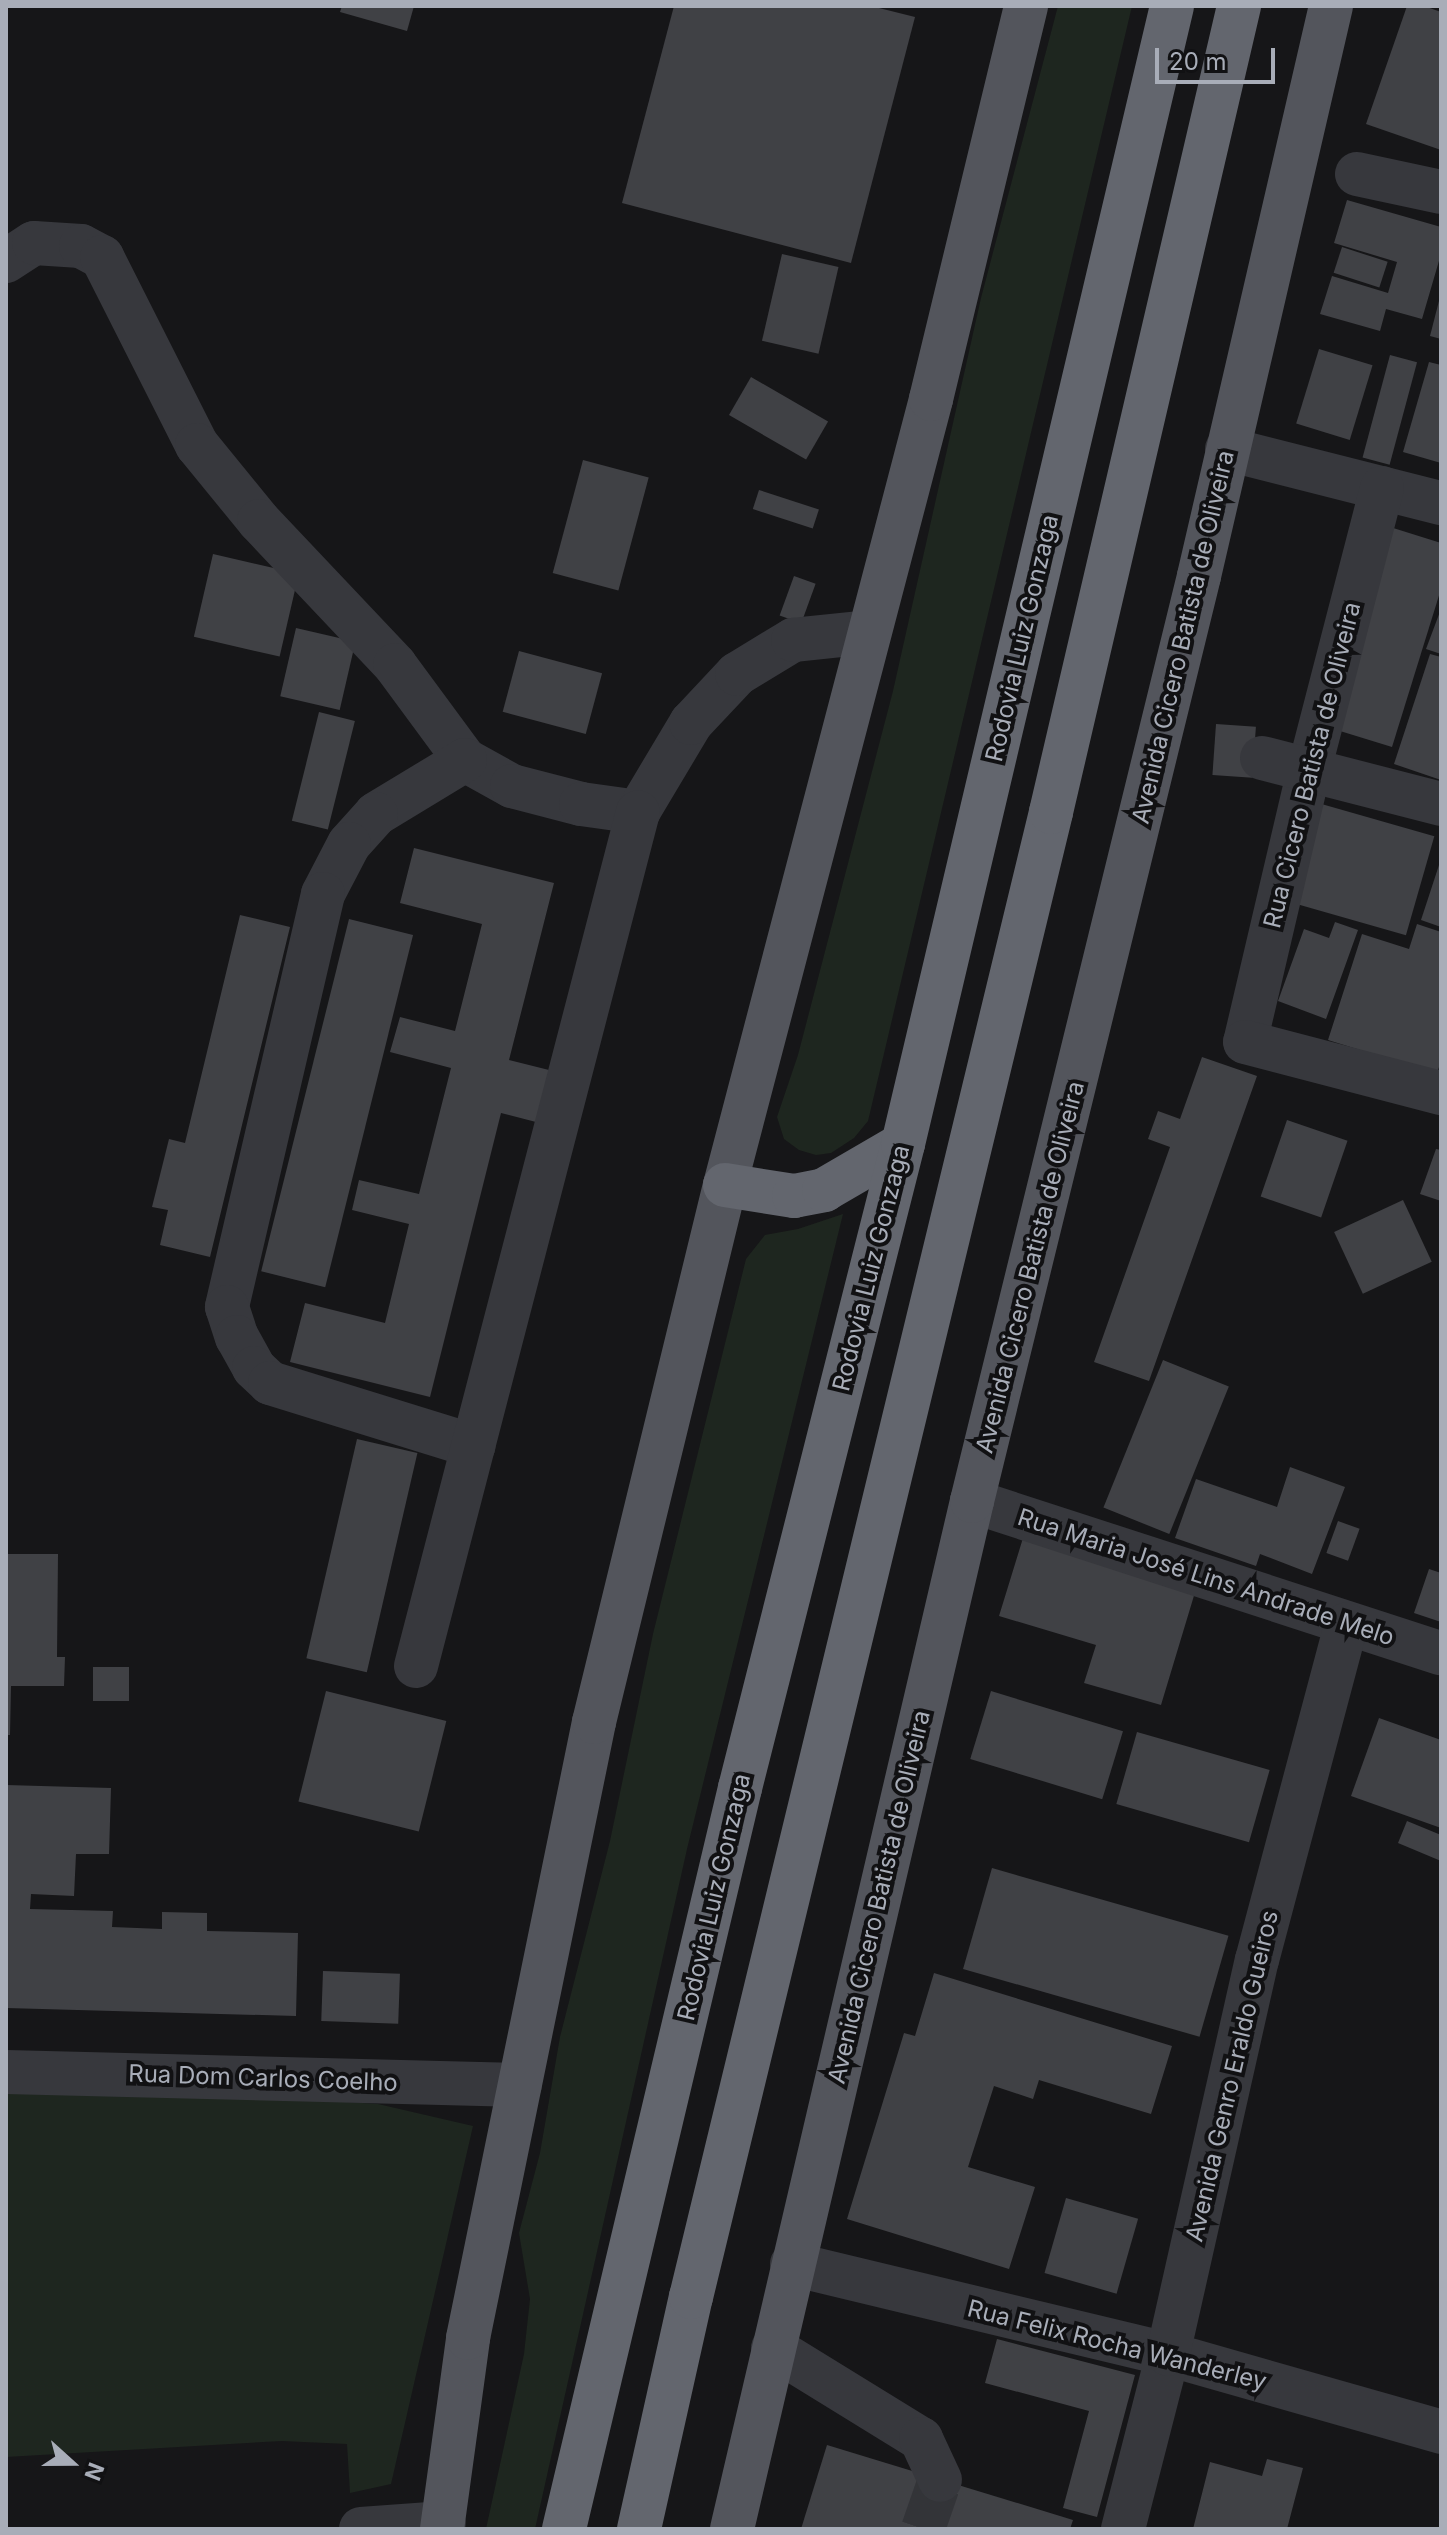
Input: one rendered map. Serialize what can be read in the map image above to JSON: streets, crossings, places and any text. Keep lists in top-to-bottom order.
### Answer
{
  "streets": {
    "highway": ["Rodovia Luiz Gonzaga"],
    "main road": ["Avenida Cicero Batista de Oliveira"],
    "street": [
      "Rua Cicero Batista de Oliveira",
      "Rua Maria José Lins Andrade Melo",
      "Avenida Genro Eraldo Gueiros",
      "Rua Dom Carlos Coelho",
      "Rua Felix Rocha Wanderley"
    ]
  },
  "crossings": [
    ["Avenida Cicero Batista de Oliveira", "Rua Maria José Lins Andrade Melo"],
    ["Avenida Cicero Batista de Oliveira", "Rua Felix Rocha Wanderley"],
    ["Rua Maria José Lins Andrade Melo", "Avenida Genro Eraldo Gueiros"],
    ["Avenida Genro Eraldo Gueiros", "Rua Felix Rocha Wanderley"]
  ],
  "scale_bar": "20 m",
  "north": "right"
}
